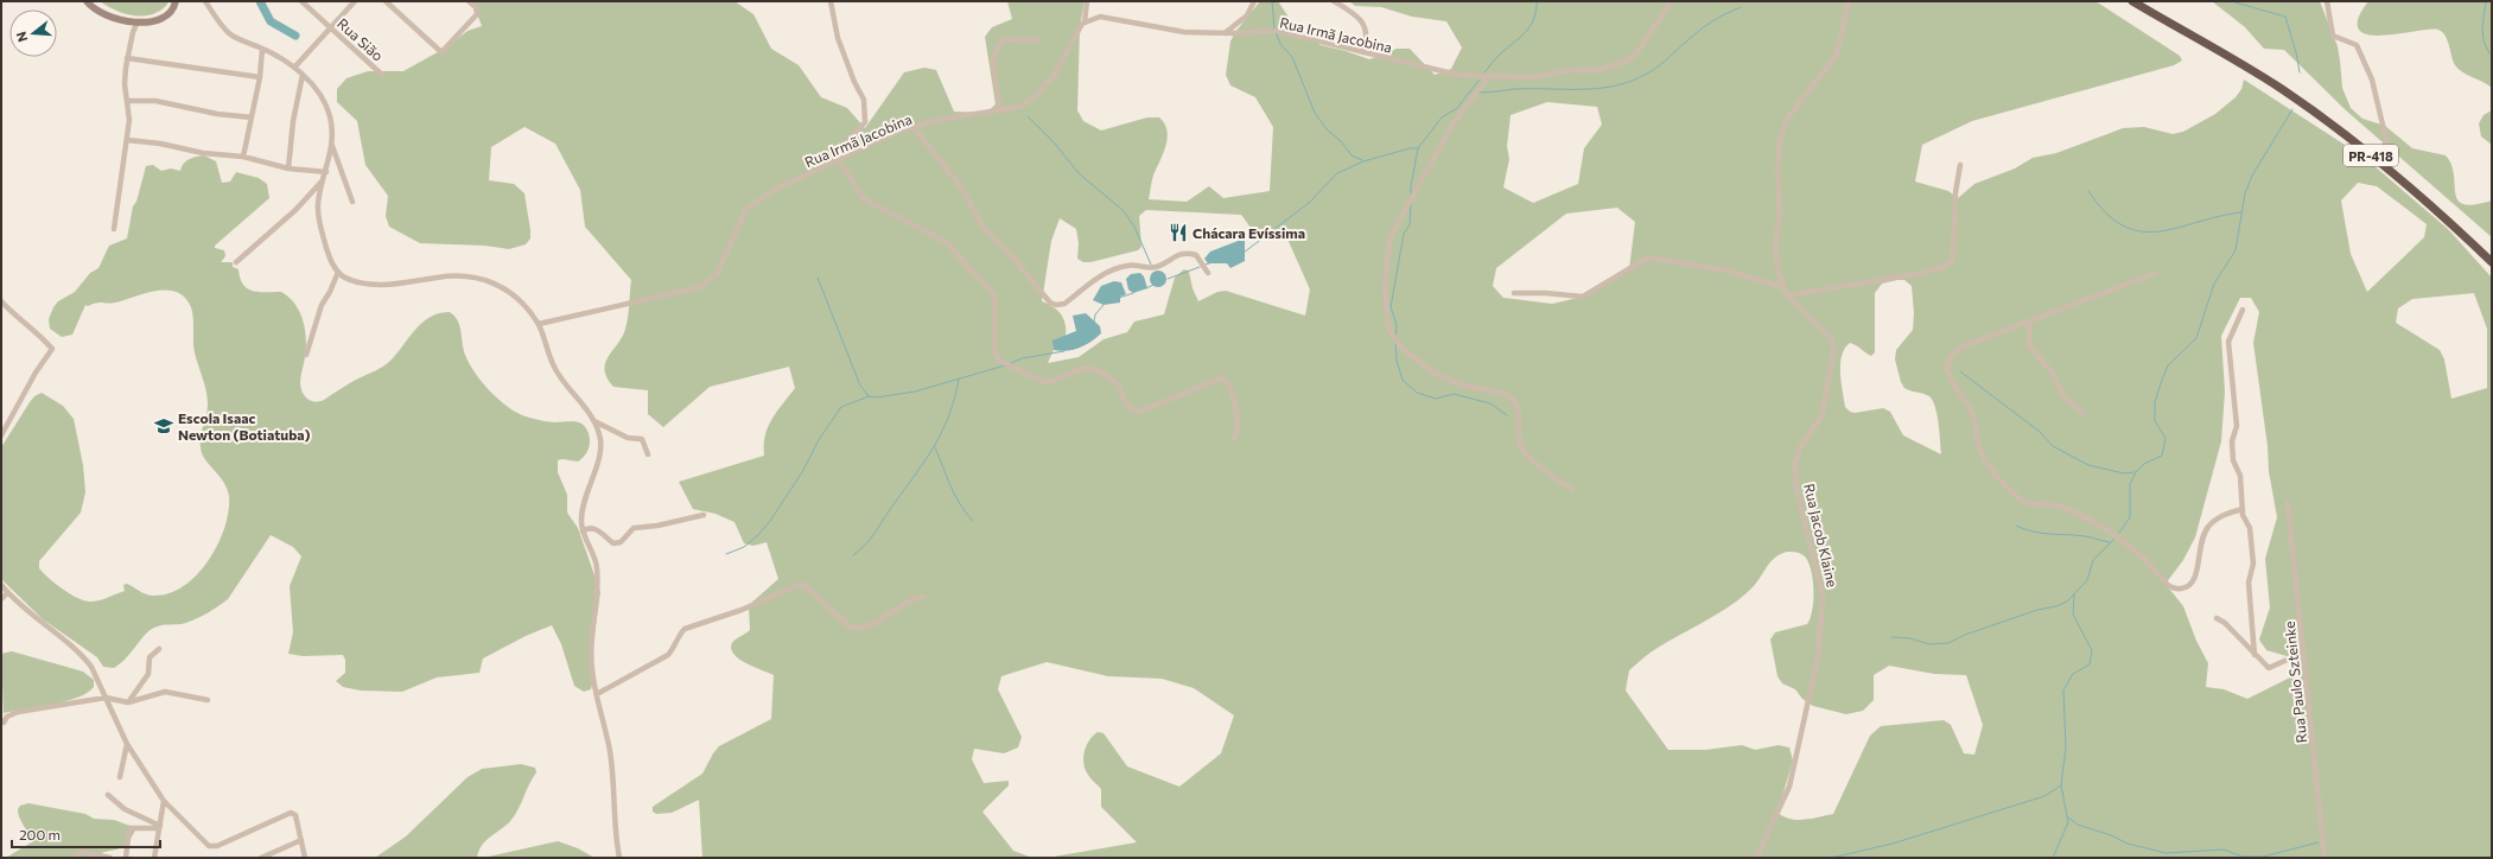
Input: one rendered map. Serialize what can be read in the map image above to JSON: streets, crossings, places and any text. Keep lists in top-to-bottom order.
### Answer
{
  "streets": {
    "highway": ["PR-418"],
    "street": [
      "Rua Irmã Jacobina",
      "Rua Sião",
      "Rua Jacob Klaine",
      "Rua Paulo Szteinke"
    ]
  },
  "places": {
    "restaurant": ["Chácara Evíssima"],
    "school or university": ["Escola Isaac Newton (Botiatuba)"]
  },
  "scale_bar": "200 m",
  "north": "left"
}
